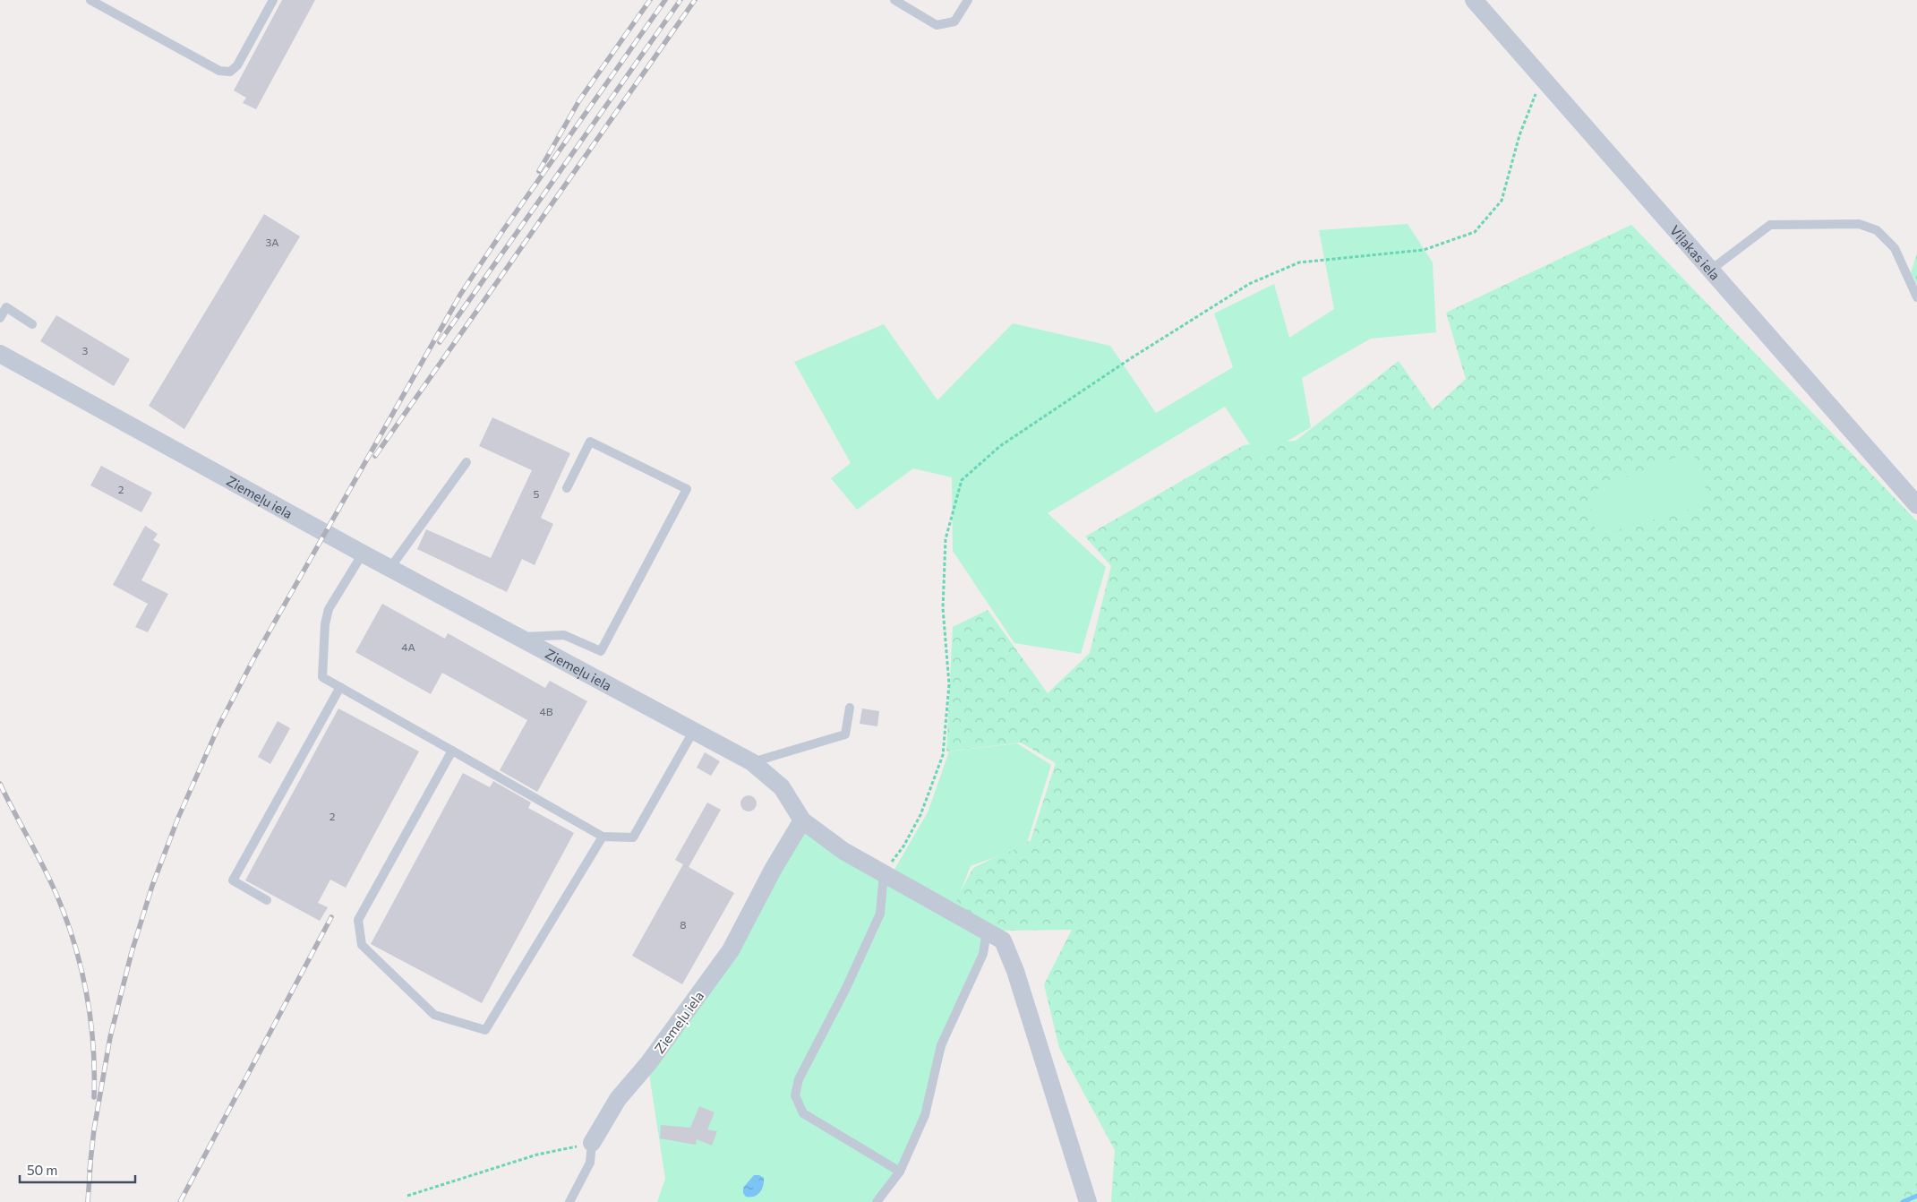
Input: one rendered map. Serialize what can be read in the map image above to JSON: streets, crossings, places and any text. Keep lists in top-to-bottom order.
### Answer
{
  "streets": {
    "street": ["Viļakas iela", "Ziemeļu iela"]
  },
  "house_numbers": [
    "3A",
    "3",
    "2",
    "5",
    "4A",
    "4B",
    "2",
    "8"
  ],
  "scale_bar": "50 m"
}
